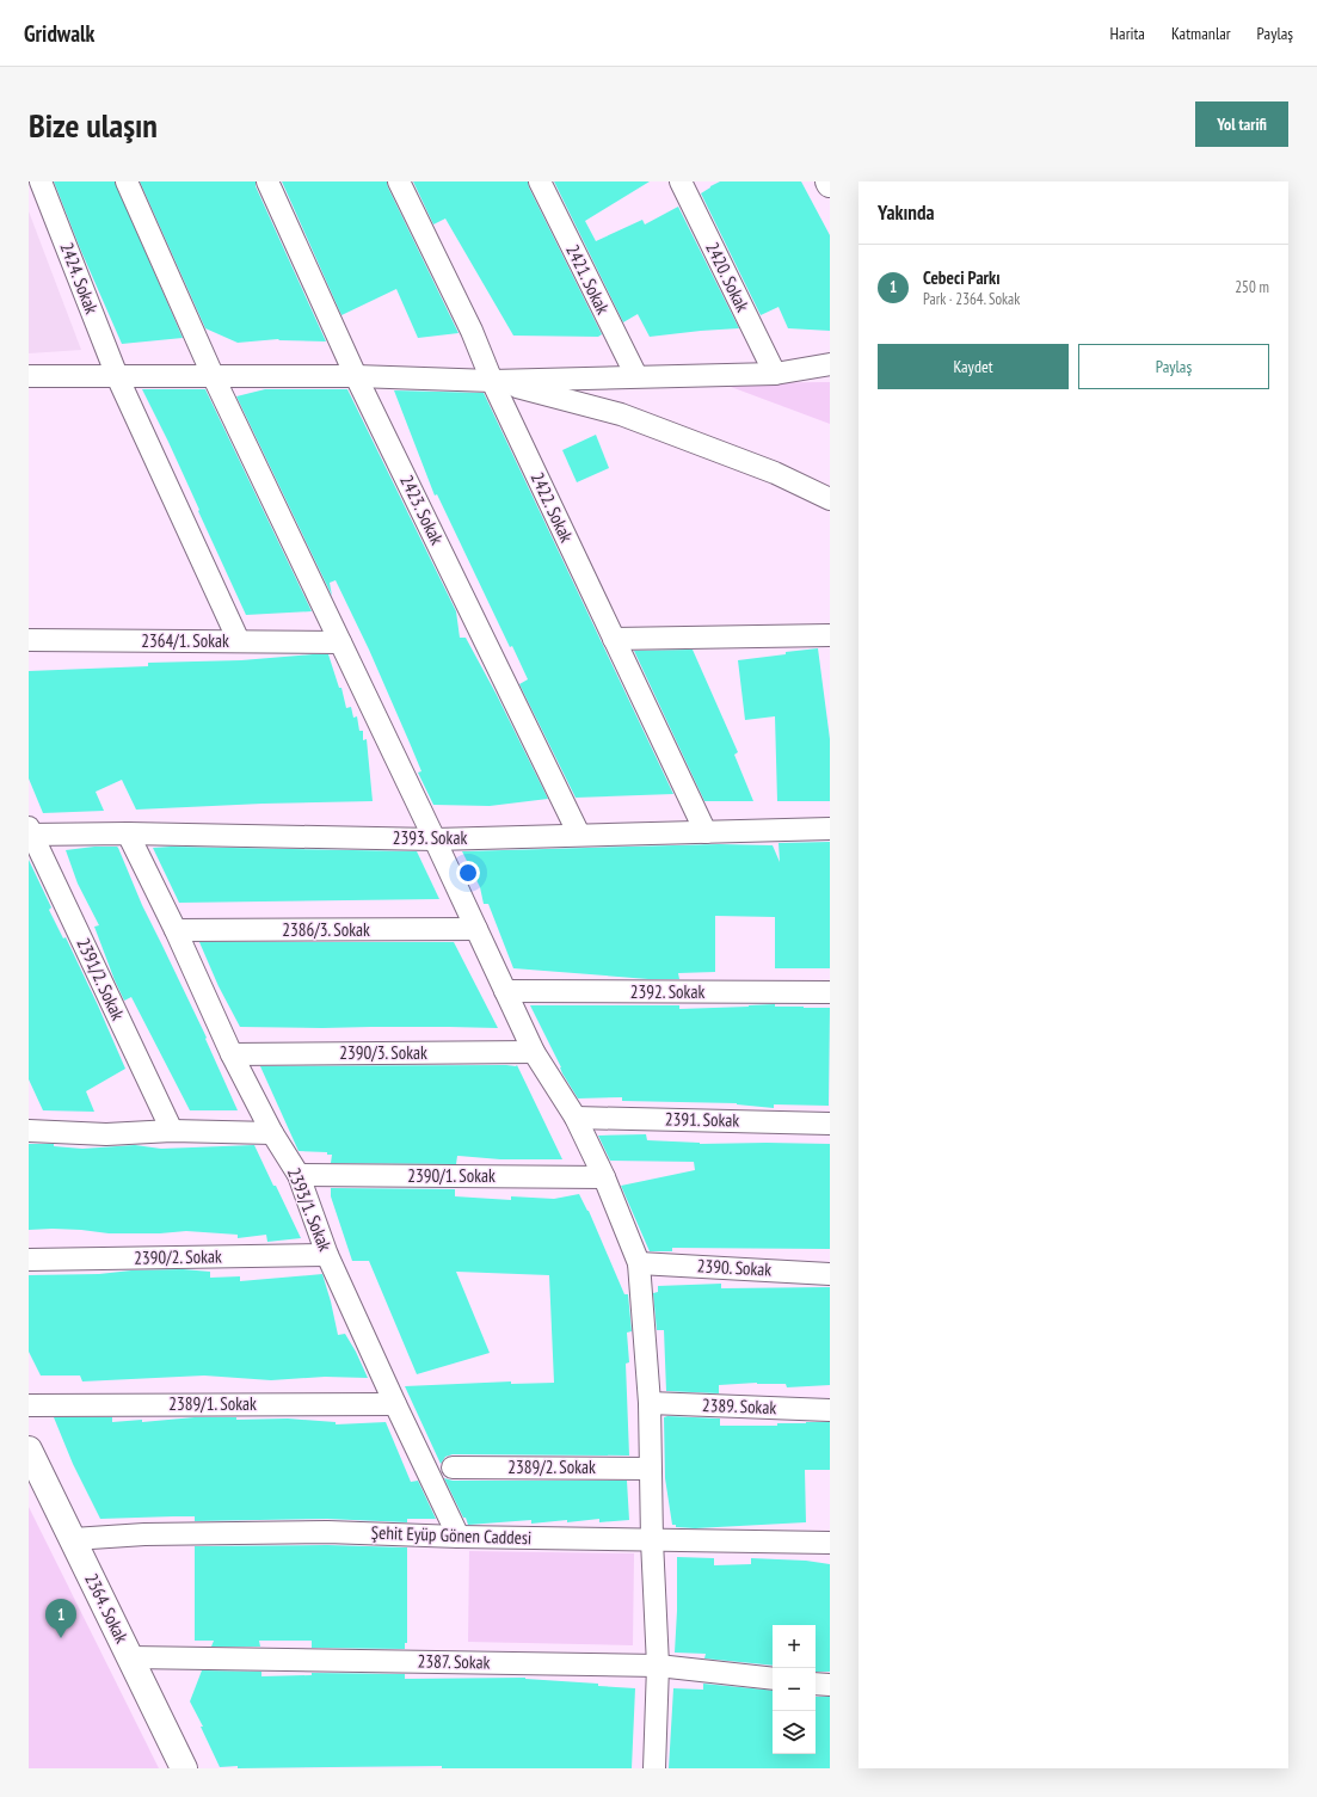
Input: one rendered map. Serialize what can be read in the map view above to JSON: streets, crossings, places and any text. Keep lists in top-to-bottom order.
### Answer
{
  "streets": {
    "street": [
      "2420. Sokak",
      "2424. Sokak",
      "2421. Sokak",
      "2422. Sokak",
      "2423. Sokak",
      "2364/1. Sokak",
      "2393. Sokak",
      "2386/3. Sokak",
      "2391/2. Sokak",
      "2392. Sokak",
      "2390/3. Sokak",
      "2391. Sokak",
      "2390/1. Sokak",
      "2393/1. Sokak",
      "2390/2. Sokak",
      "2390. Sokak",
      "2389/1. Sokak",
      "2389. Sokak",
      "2389/2. Sokak",
      "Şehit Eyüp Gönen Caddesi",
      "2364. Sokak",
      "2387. Sokak"
    ]
  },
  "crossings": [
    ["2424. Sokak", "2364/1. Sokak"],
    ["2422. Sokak", "2393. Sokak"],
    ["2423. Sokak", "2393. Sokak"],
    ["2393. Sokak", "2391/2. Sokak"],
    ["2393. Sokak", "2393/1. Sokak"],
    ["2386/3. Sokak", "2393/1. Sokak"],
    ["2390/3. Sokak", "2393/1. Sokak"],
    ["2390/1. Sokak", "2393/1. Sokak"],
    ["2393/1. Sokak", "2390/2. Sokak"],
    ["2393/1. Sokak", "2389/1. Sokak"],
    ["2393/1. Sokak", "Şehit Eyüp Gönen Caddesi"],
    ["Şehit Eyüp Gönen Caddesi", "2364. Sokak"],
    ["2364. Sokak", "2387. Sokak"]
  ],
  "page": {
    "header": "Gridwalk",
    "nav": ["Harita", "Katmanlar", "Paylaş"],
    "buttons": [
      "Yol tarifi",
      ["Kaydet", "Paylaş"]
    ],
    "title": "Bize ulaşın",
    "heading": "Yakında",
    "list": [
      {
        "mark": "1",
        "name": "Cebeci Parkı",
        "note": "Park · 2364. Sokak",
        "value": "250 m"
      }
    ],
    "pins": "1",
    "map_buttons": ["+", "−"]
  }
}
